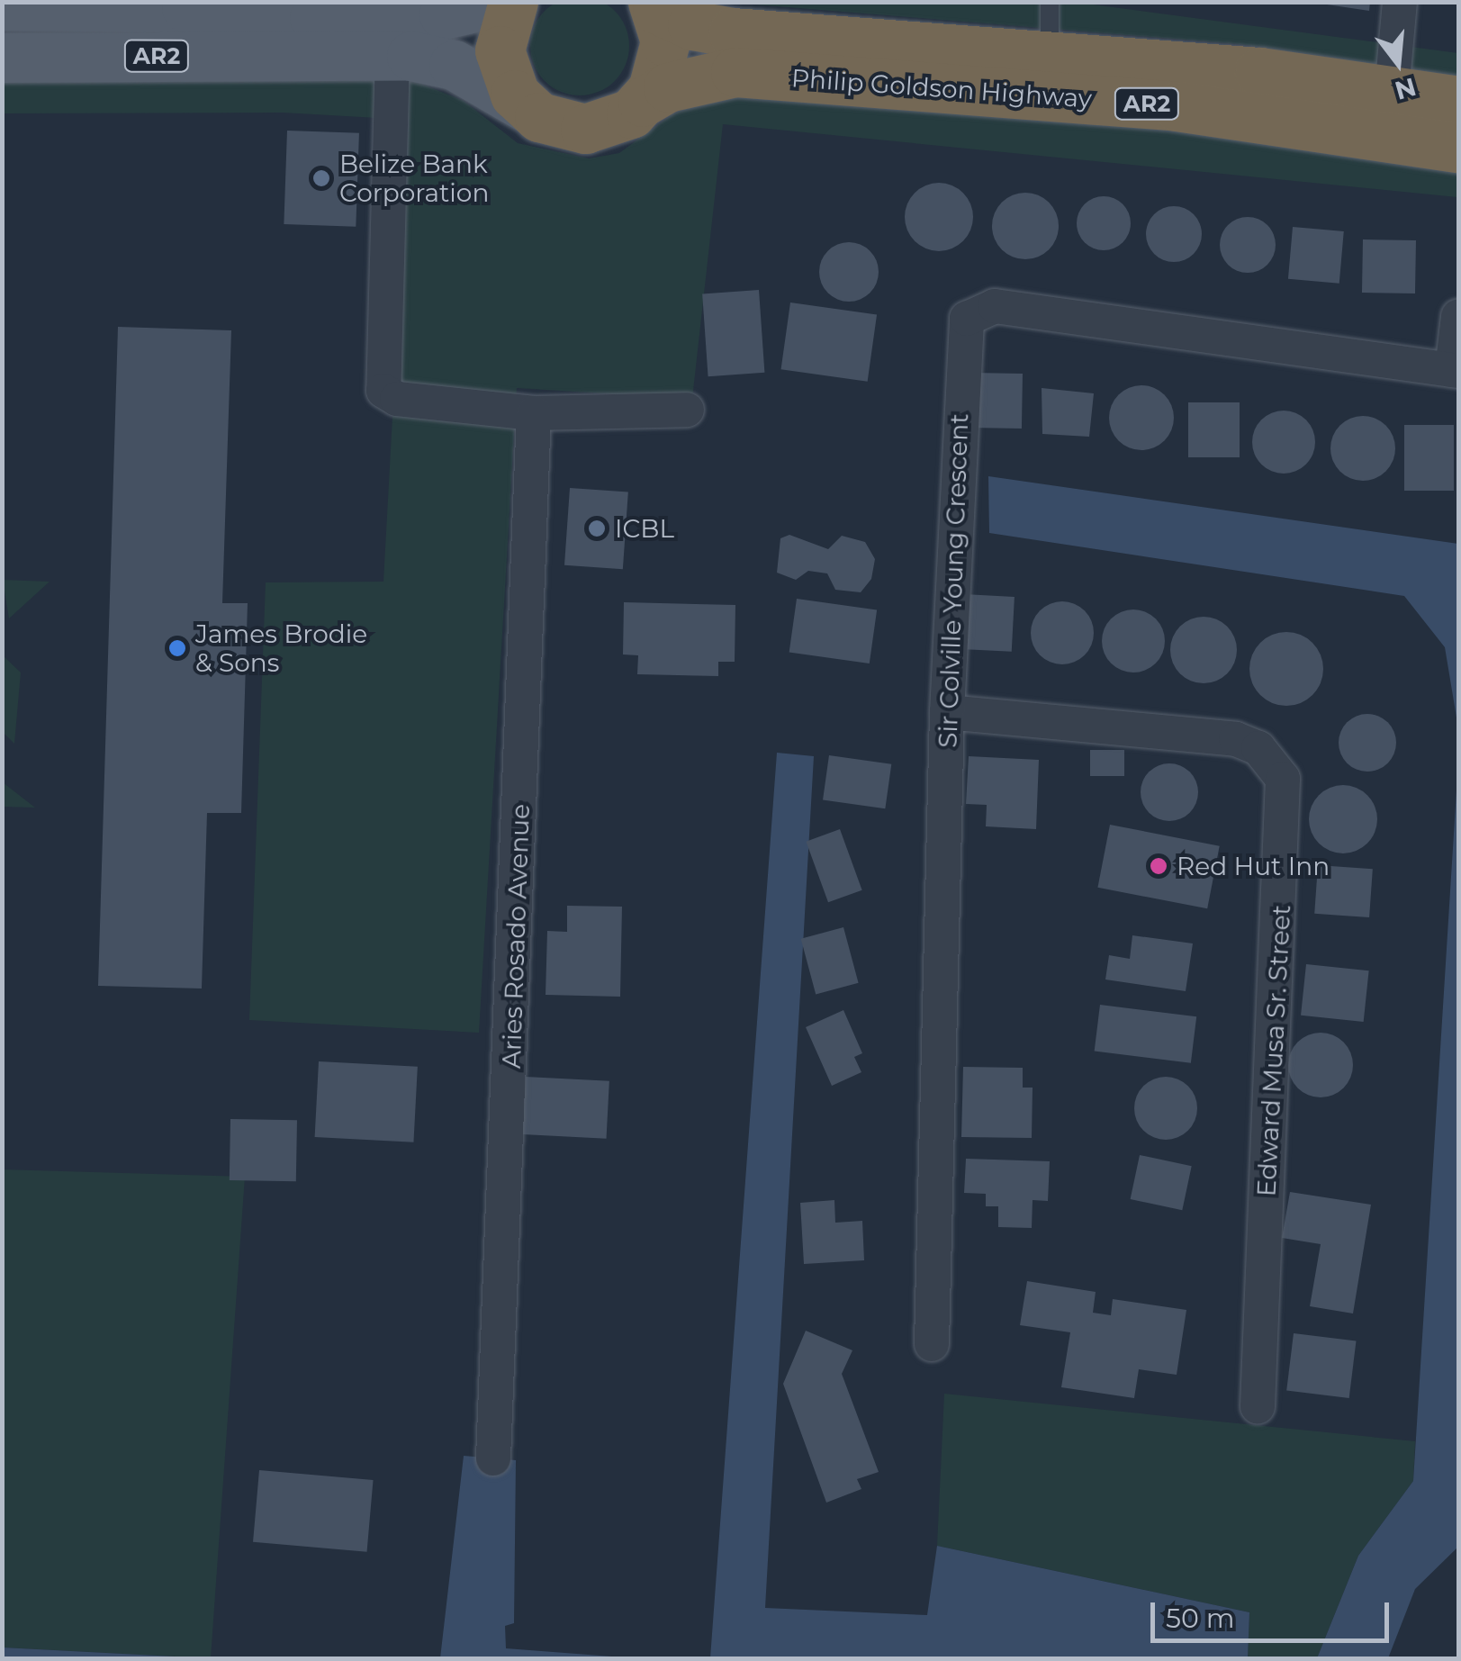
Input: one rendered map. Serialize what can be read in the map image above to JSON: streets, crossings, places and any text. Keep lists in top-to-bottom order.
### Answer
{
  "streets": {
    "highway": ["AR2", "Philip Goldson Highway"],
    "street": ["Sir Colville Young Crescent", "Aries Rosado Avenue", "Edward Musa Sr. Street"]
  },
  "crossings": [
    ["AR2", "Philip Goldson Highway"],
    ["Sir Colville Young Crescent", "Edward Musa Sr. Street"]
  ],
  "places": [
    "Belize Bank Corporation",
    "ICBL",
    "James Brodie & Sons",
    "Red Hut Inn"
  ],
  "scale_bar": "50 m",
  "north": "bottom"
}
